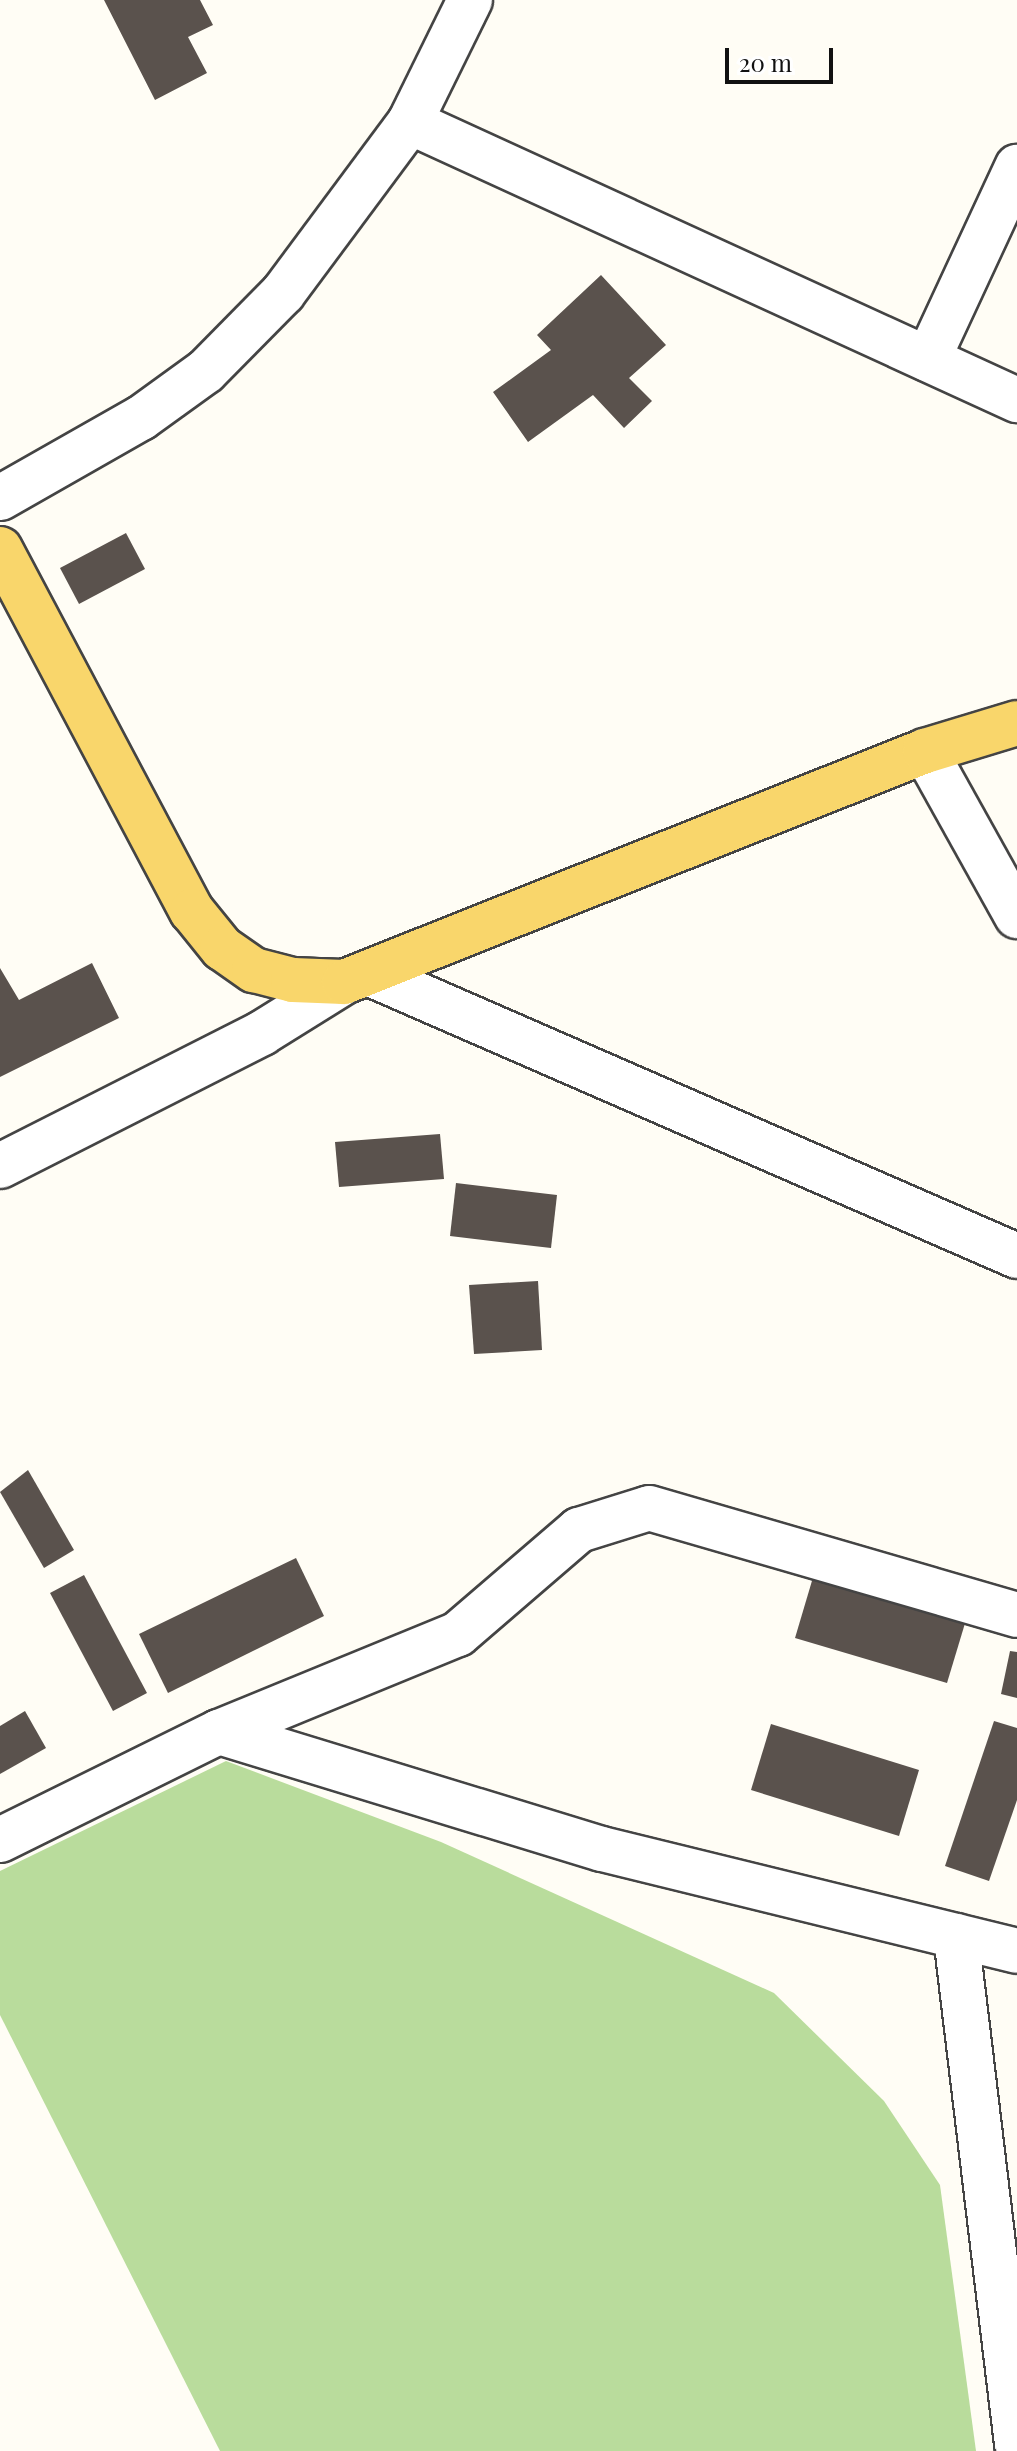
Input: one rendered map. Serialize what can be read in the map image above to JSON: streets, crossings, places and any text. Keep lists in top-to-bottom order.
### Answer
{
  "scale_bar": "20 m"
}
